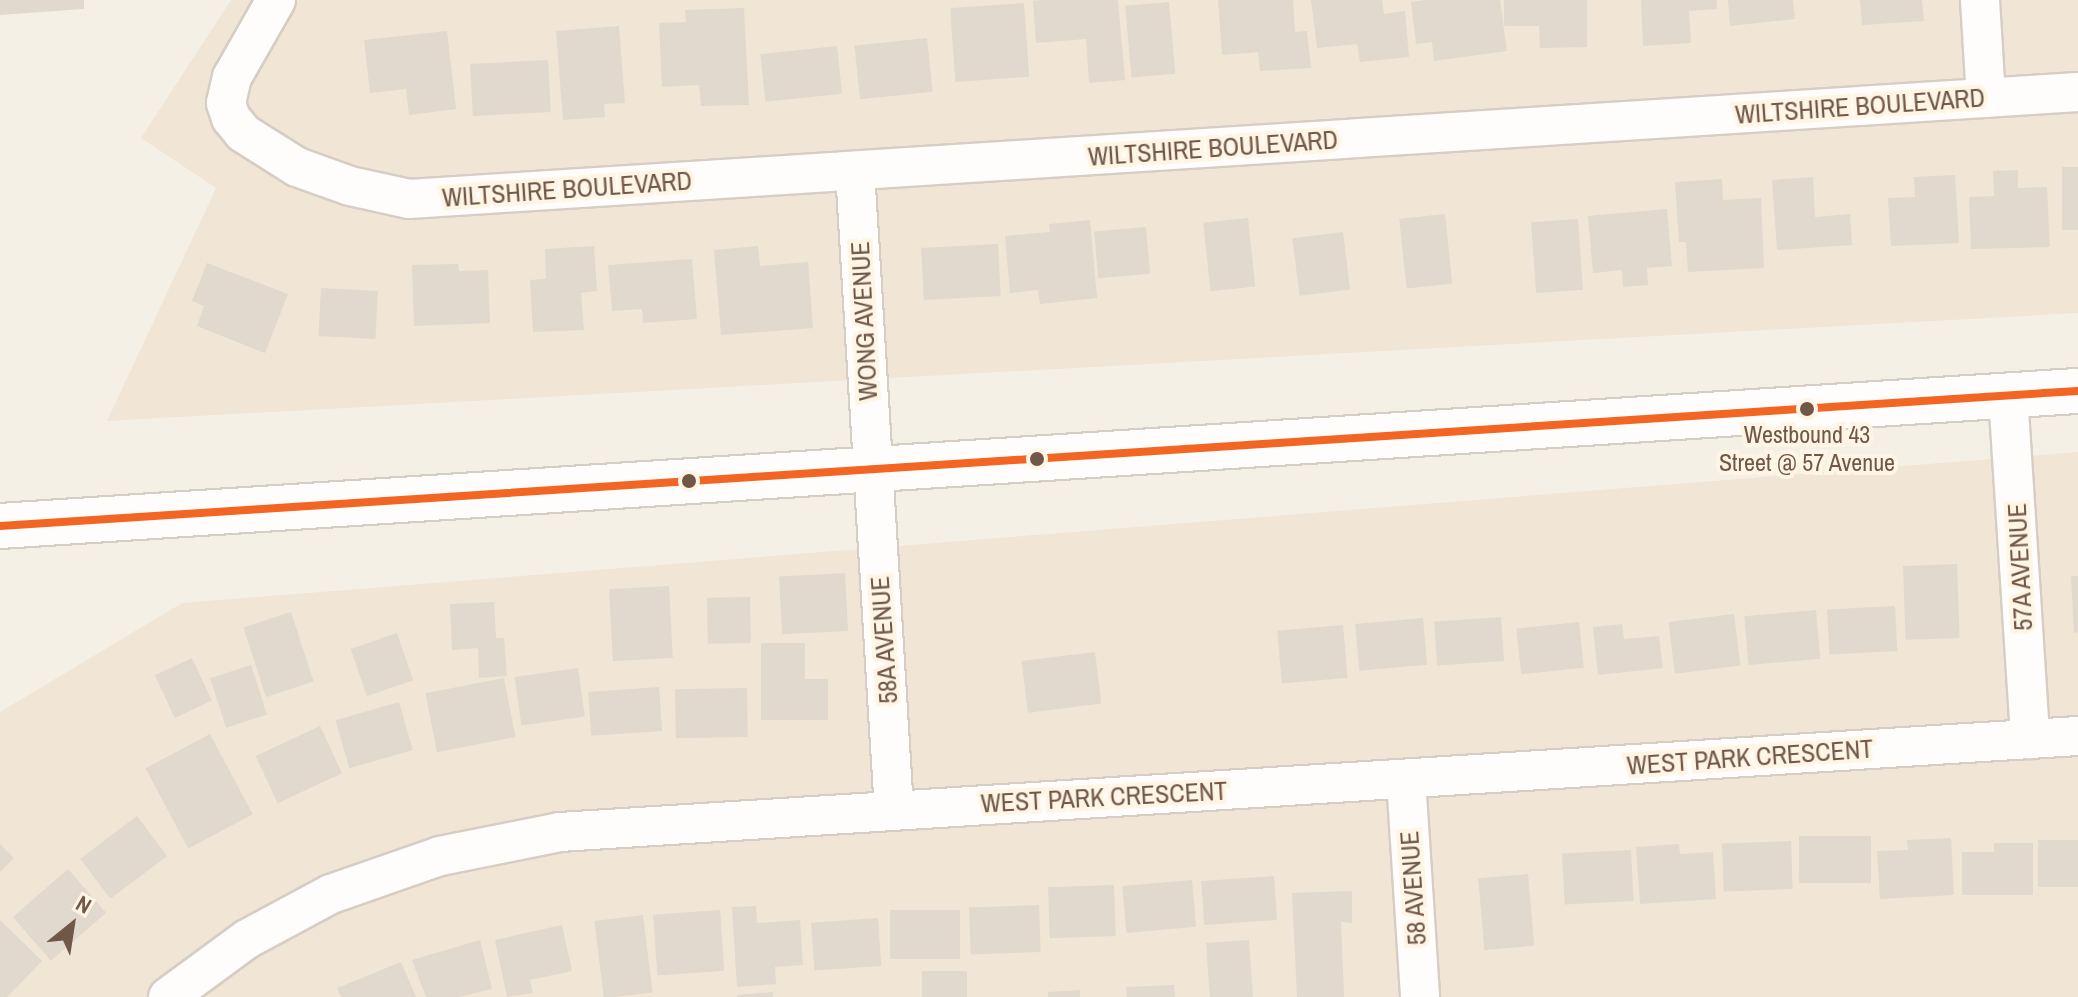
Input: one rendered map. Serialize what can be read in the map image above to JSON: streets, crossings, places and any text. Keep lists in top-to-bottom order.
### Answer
{
  "streets": {
    "street": [
      "WILTSHIRE BOULEVARD",
      "WONG AVENUE",
      "57A AVENUE",
      "58A AVENUE",
      "WEST PARK CRESCENT",
      "58 AVENUE"
    ]
  },
  "crossings": [
    ["WILTSHIRE BOULEVARD", "WONG AVENUE"],
    ["WONG AVENUE", "58A AVENUE"],
    ["57A AVENUE", "WEST PARK CRESCENT"],
    ["58A AVENUE", "WEST PARK CRESCENT"],
    ["WEST PARK CRESCENT", "58 AVENUE"]
  ],
  "places": ["Westbound 43 Street @ 57 Avenue"],
  "north": "top right"
}
